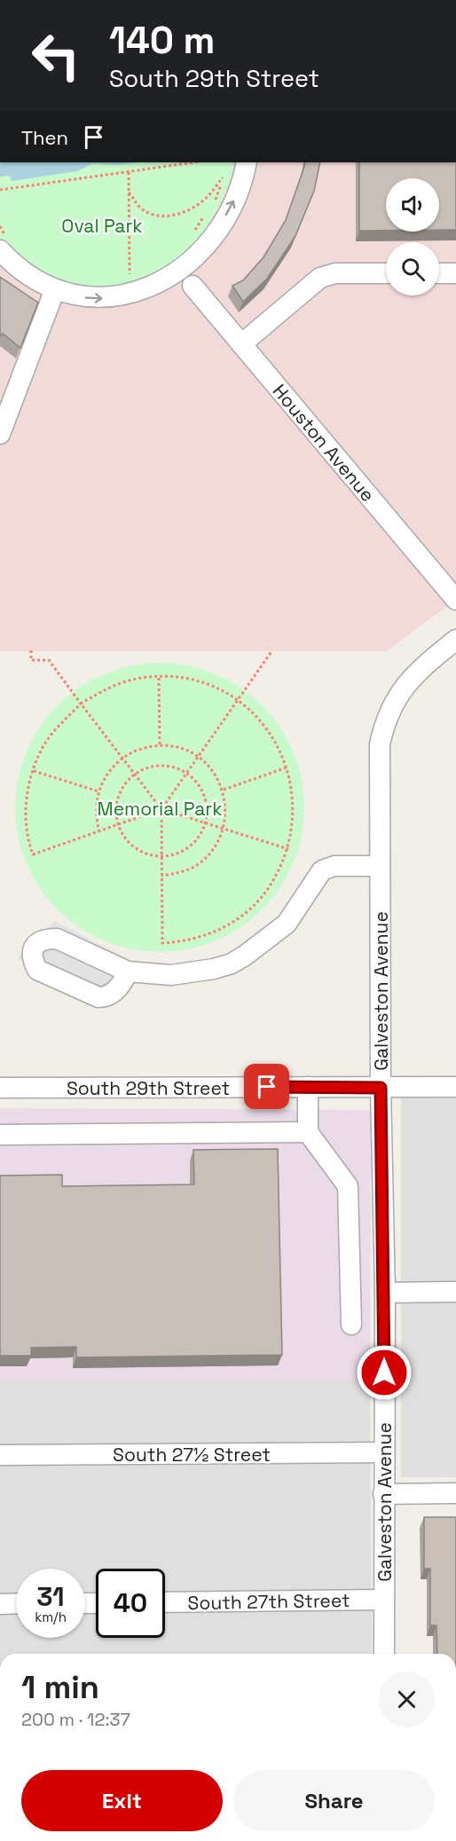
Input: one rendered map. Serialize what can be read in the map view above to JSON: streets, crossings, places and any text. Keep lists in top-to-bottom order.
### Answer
{
  "streets": {
    "street": [
      "Houston Avenue",
      "Galveston Avenue",
      "South 29th Street",
      "South 27½ Street",
      "South 27th Street"
    ]
  },
  "crossings": [
    ["Galveston Avenue", "South 29th Street"],
    ["Galveston Avenue", "South 27½ Street"],
    ["Galveston Avenue", "South 27th Street"]
  ],
  "parks": ["Oval Park", "Memorial Park"],
  "page": {
    "turn": ["140 m", "South 29th Street"],
    "then": "Then",
    "speed": "31 km/h",
    "limit": "40",
    "heading": ["1 min", "200 m · 12:37"],
    "buttons": ["Exit", "Share"]
  }
}
